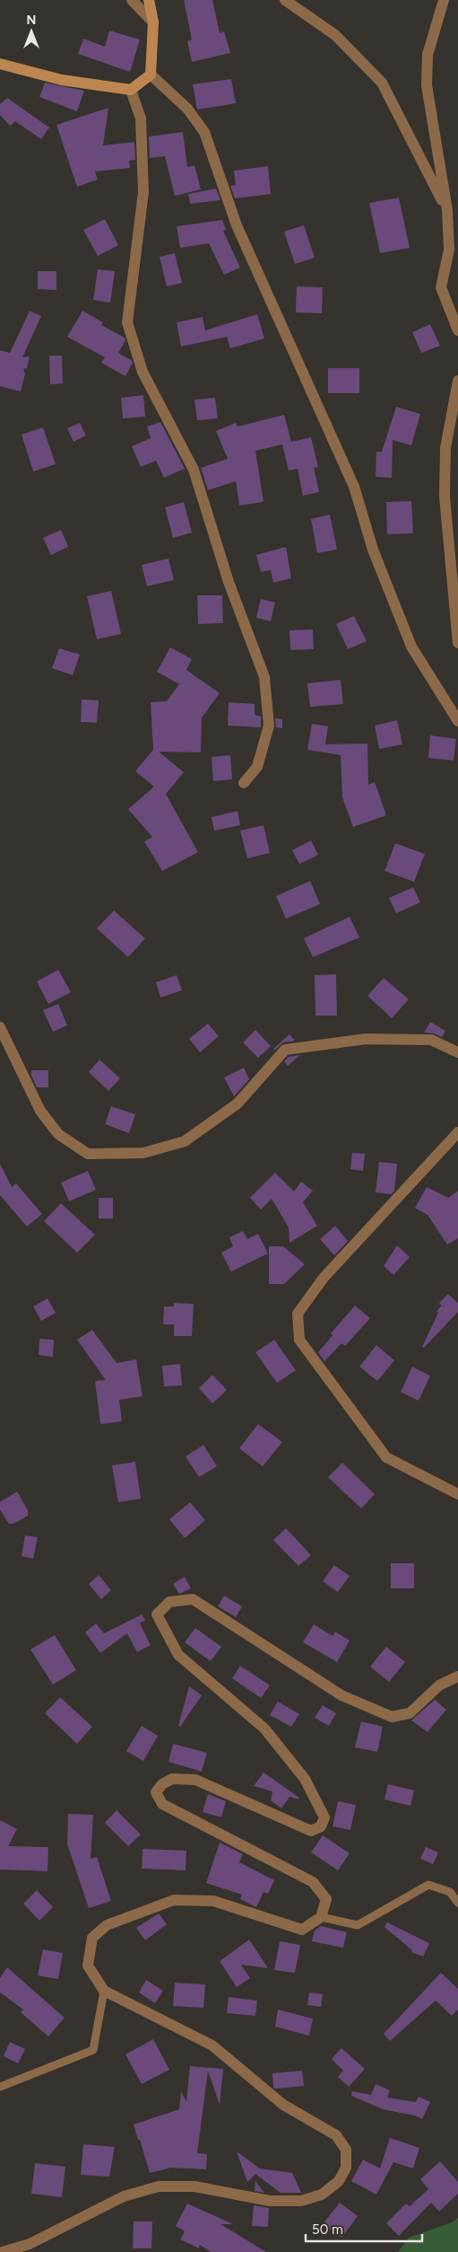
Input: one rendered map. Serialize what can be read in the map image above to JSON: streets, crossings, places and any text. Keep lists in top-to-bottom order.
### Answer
{
  "scale_bar": "50 m",
  "north": "top"
}
